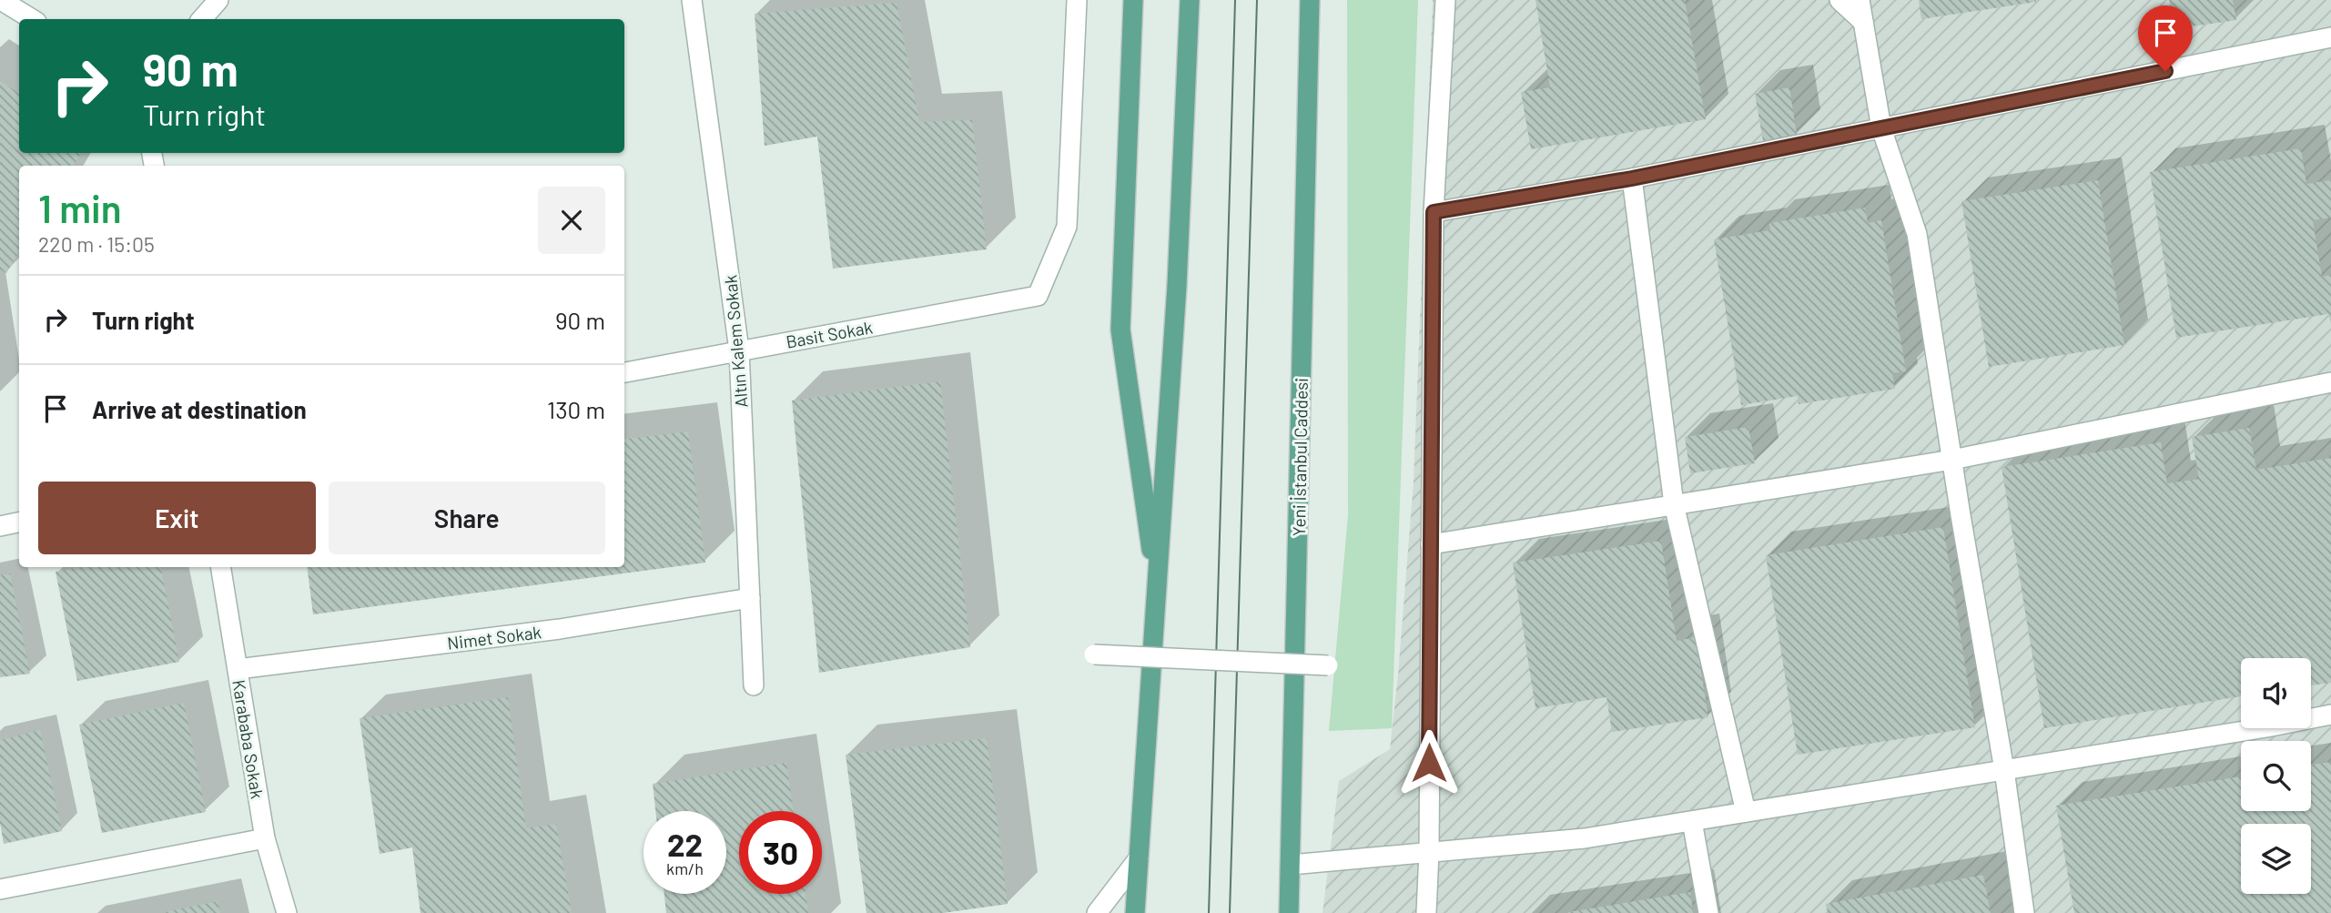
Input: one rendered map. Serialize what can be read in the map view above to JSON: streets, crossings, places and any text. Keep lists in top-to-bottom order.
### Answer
{
  "streets": {
    "main road": ["Yeni İstanbul Caddesi"],
    "street": [
      "Basit Sokak",
      "Altın Kalem Sokak",
      "Nimet Sokak",
      "Karababa Sokak"
    ]
  },
  "crossings": [
    ["Basit Sokak", "Altın Kalem Sokak"],
    ["Altın Kalem Sokak", "Nimet Sokak"],
    ["Nimet Sokak", "Karababa Sokak"]
  ],
  "page": {
    "turn": ["90 m", "Turn right"],
    "heading": ["1 min", "220 m · 15:05"],
    "list": [
      {
        "name": "Turn right",
        "value": "90 m"
      },
      {
        "name": "Arrive at destination",
        "value": "130 m"
      }
    ],
    "buttons": ["Exit", "Share"],
    "speed": "22 km/h",
    "limit": "30"
  }
}
